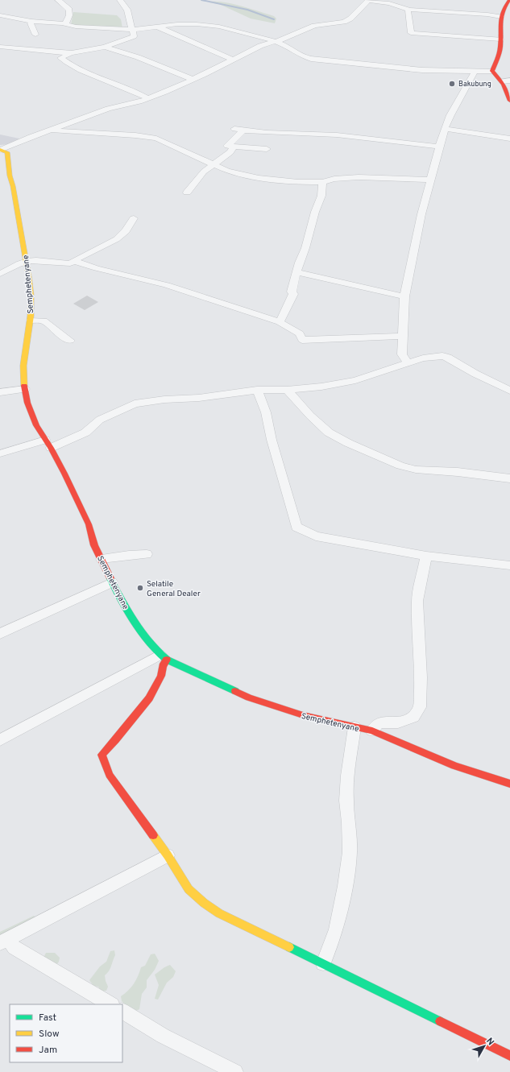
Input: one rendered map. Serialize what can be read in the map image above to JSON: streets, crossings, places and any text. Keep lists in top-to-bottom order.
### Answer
{
  "streets": {
    "main road": ["Semphetenyane"]
  },
  "places": ["Bakubung", "Selatile General Dealer"],
  "legend": ["Fast", "Slow", "Jam"],
  "north": "top right"
}
